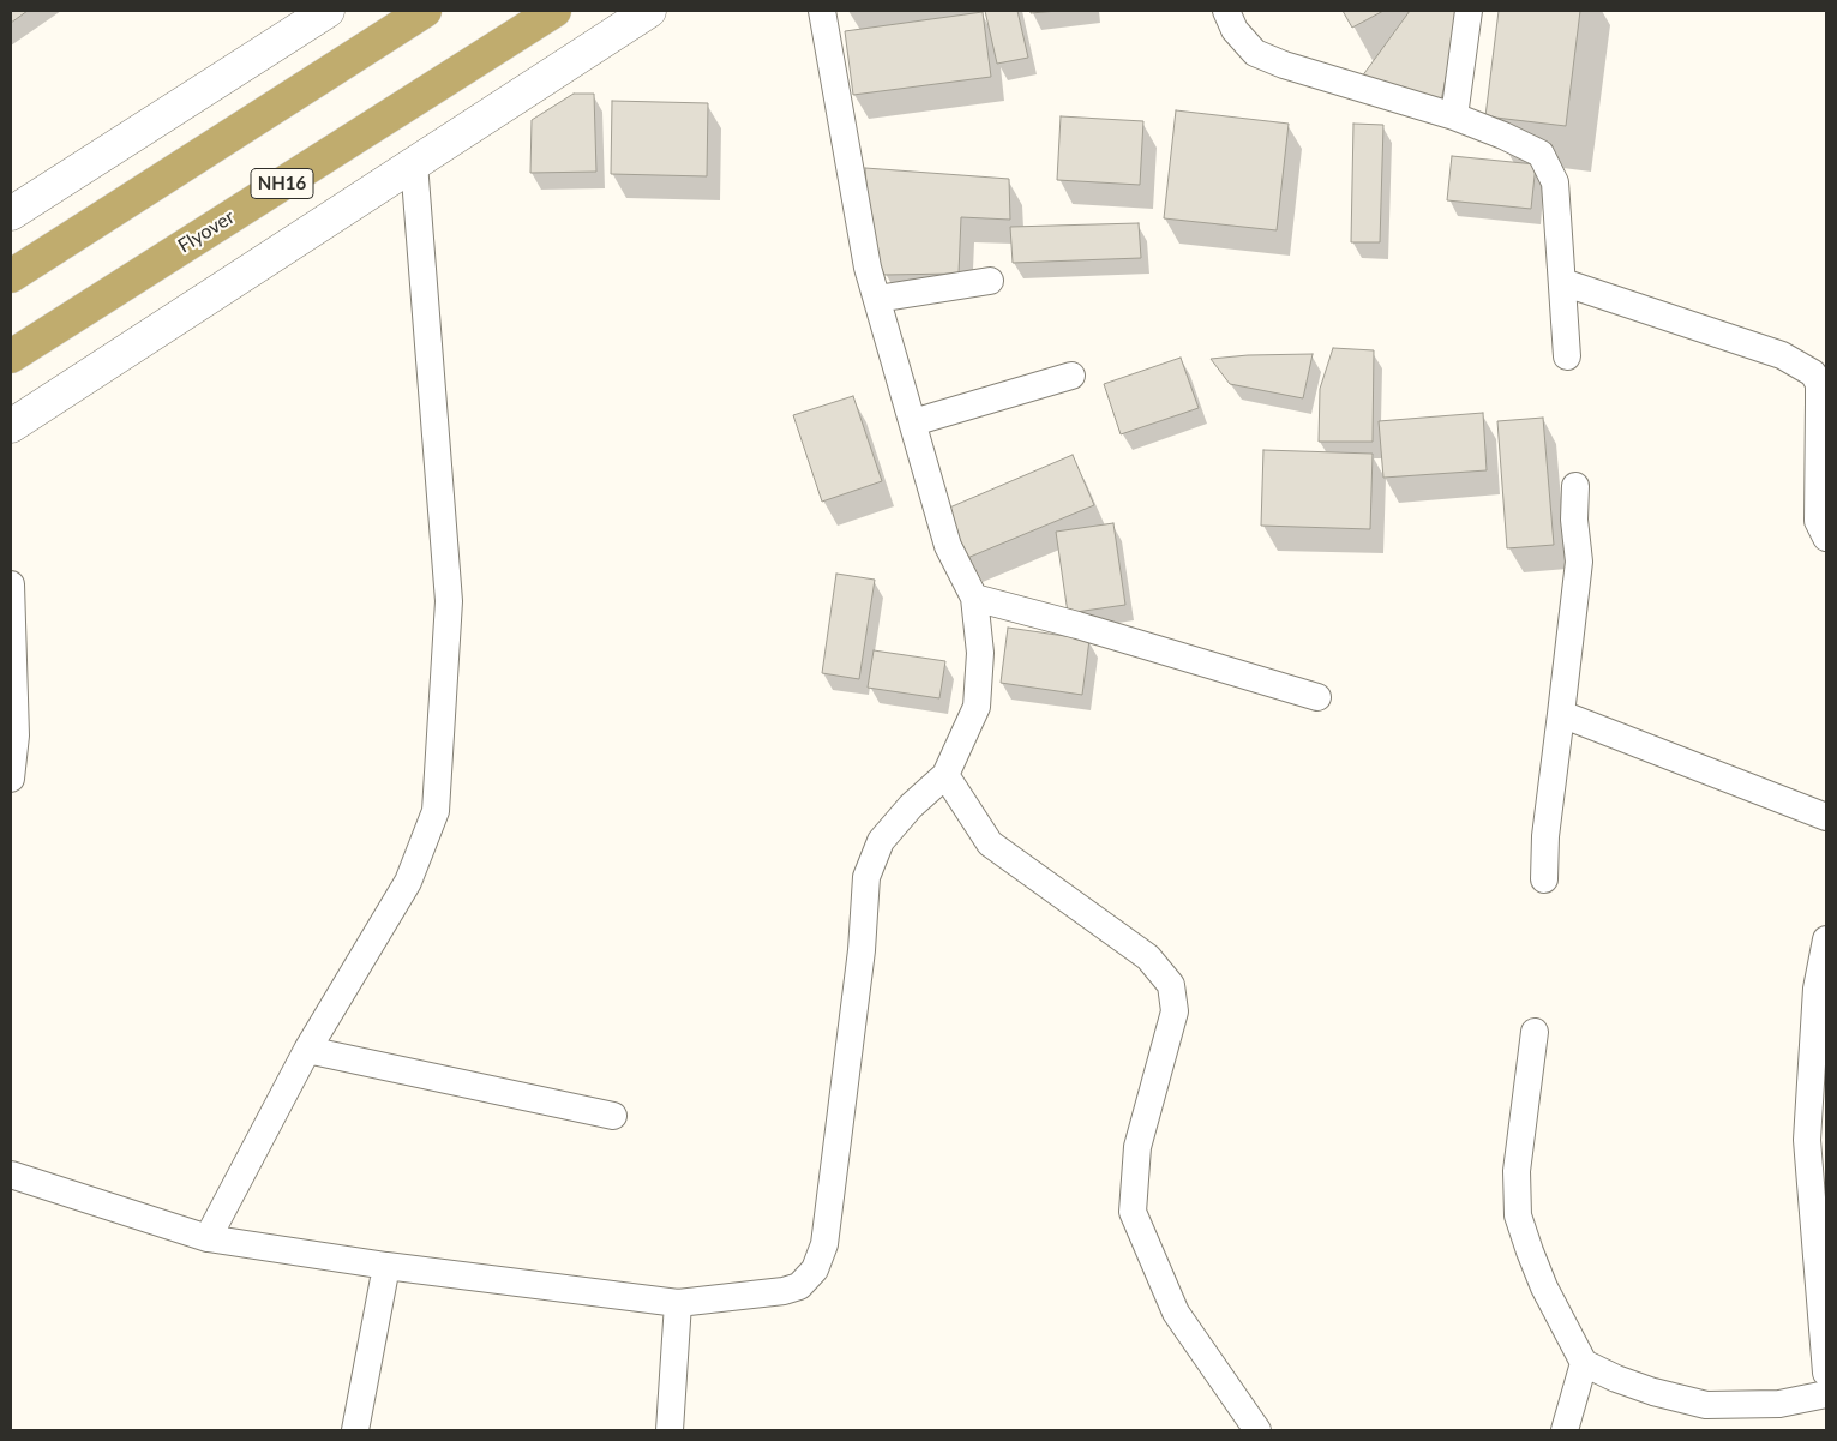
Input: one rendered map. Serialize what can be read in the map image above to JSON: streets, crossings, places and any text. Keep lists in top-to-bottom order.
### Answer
{
  "streets": {
    "highway": ["NH16", "Flyover"]
  }
}
